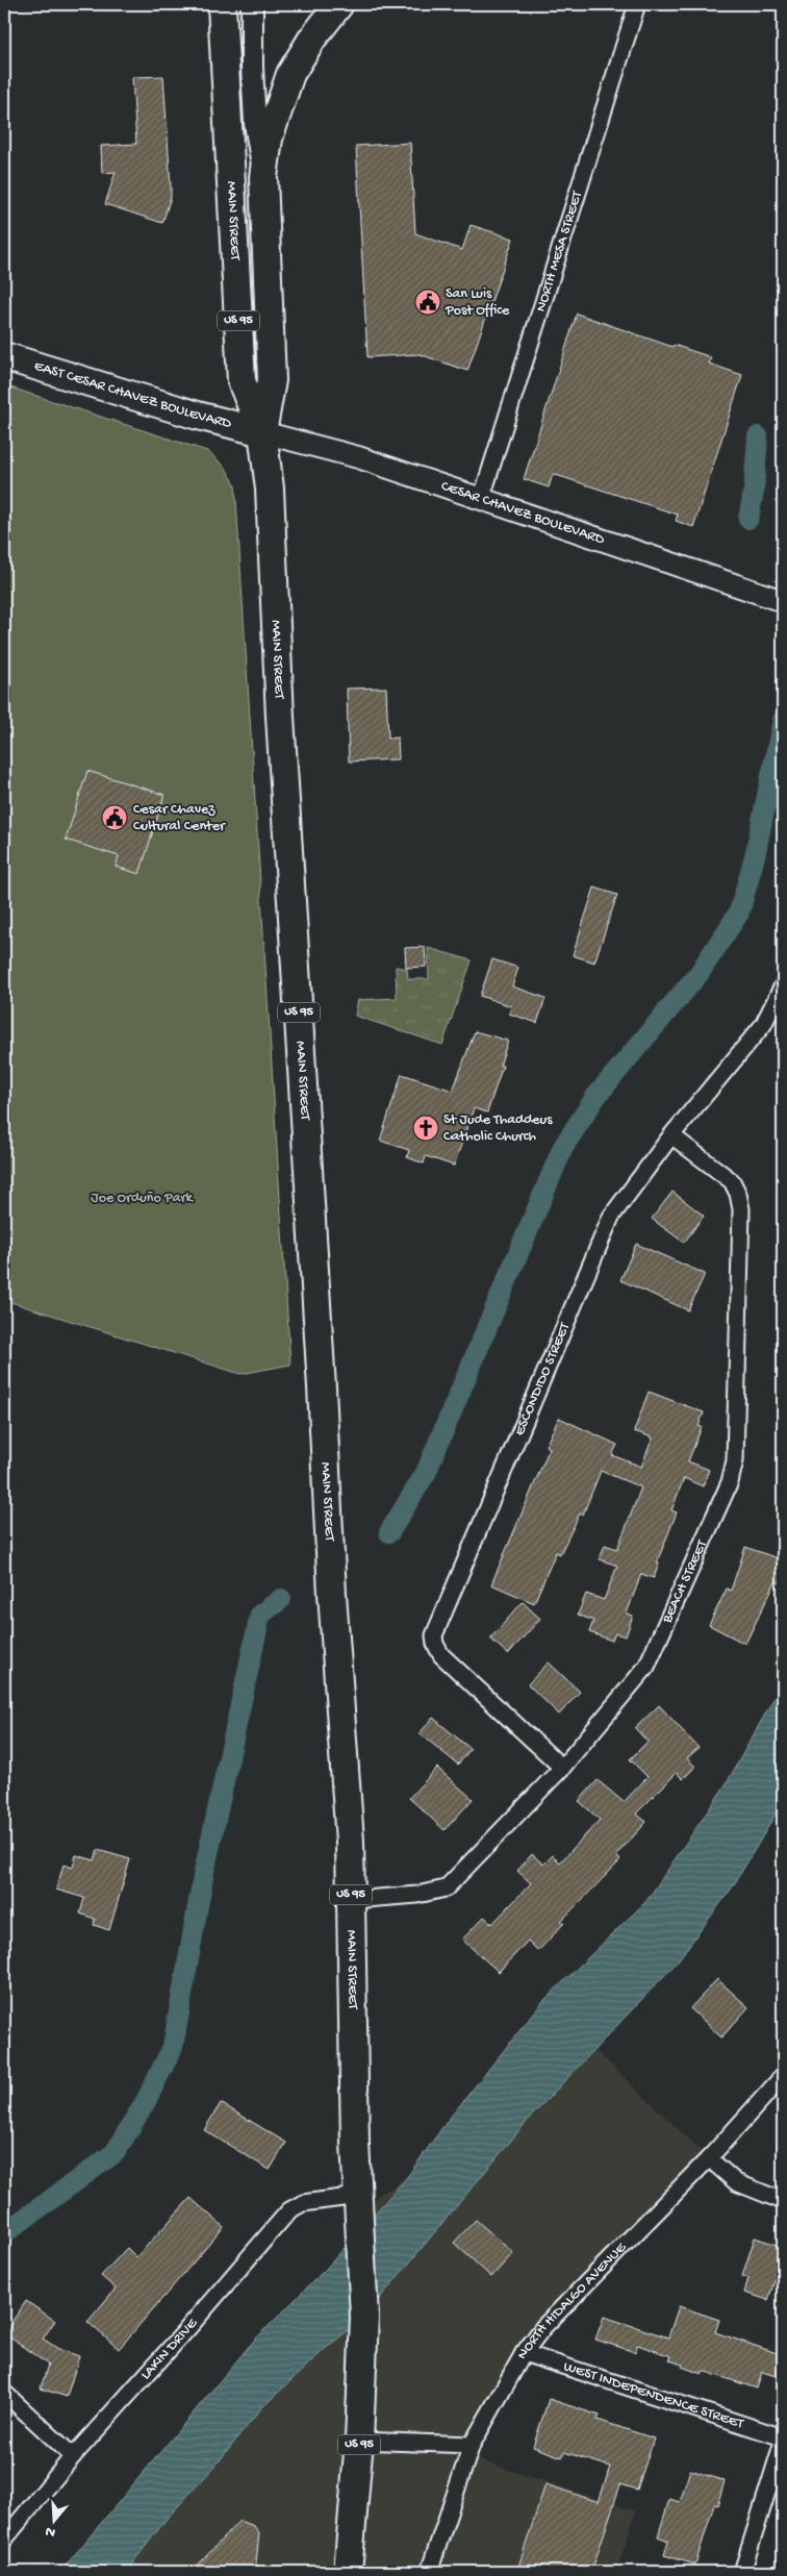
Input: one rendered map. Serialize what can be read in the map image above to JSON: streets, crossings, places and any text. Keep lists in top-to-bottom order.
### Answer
{
  "streets": {
    "highway": ["MAIN STREET", "US 95", "EAST CESAR CHAVEZ BOULEVARD"],
    "street": [
      "NORTH MESA STREET",
      "CESAR CHAVEZ BOULEVARD",
      "ESCONDIDO STREET",
      "BEACH STREET",
      "NORTH HIDALGO AVENUE",
      "LAKIN DRIVE",
      "WEST INDEPENDENCE STREET"
    ]
  },
  "crossings": [
    ["MAIN STREET", "US 95"],
    ["MAIN STREET", "EAST CESAR CHAVEZ BOULEVARD"],
    ["MAIN STREET", "CESAR CHAVEZ BOULEVARD"],
    ["MAIN STREET", "BEACH STREET"],
    ["MAIN STREET", "LAKIN DRIVE"],
    ["NORTH MESA STREET", "CESAR CHAVEZ BOULEVARD"],
    ["EAST CESAR CHAVEZ BOULEVARD", "CESAR CHAVEZ BOULEVARD"],
    ["ESCONDIDO STREET", "BEACH STREET"],
    ["NORTH HIDALGO AVENUE", "WEST INDEPENDENCE STREET"]
  ],
  "parks": ["Joe Orduño Park"],
  "places": {
    "public building": ["San Luis Post Office", "Cesar Chavez Cultural Center"],
    "church": ["St Jude Thaddeus Catholic Church"]
  },
  "north": "bottom"
}
